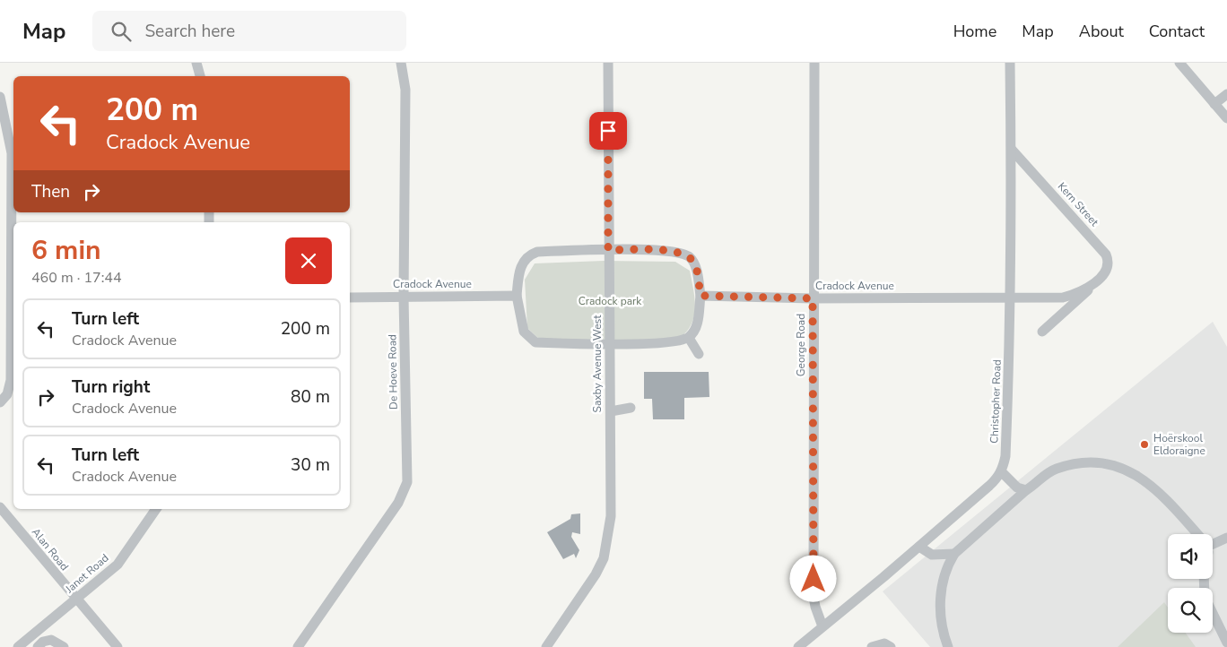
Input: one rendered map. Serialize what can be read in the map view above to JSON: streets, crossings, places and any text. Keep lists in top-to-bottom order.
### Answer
{
  "streets": {
    "street": [
      "Kern Street",
      "Cradock Avenue",
      "George Road",
      "Saxby Avenue West",
      "De Hoeve Road",
      "Christopher Road",
      "Alan Road",
      "Janet Road"
    ]
  },
  "crossings": [
    ["Kern Street", "Cradock Avenue"],
    ["Kern Street", "Christopher Road"],
    ["Cradock Avenue", "George Road"],
    ["Cradock Avenue", "De Hoeve Road"],
    ["Cradock Avenue", "Christopher Road"],
    ["George Road", "Christopher Road"],
    ["Alan Road", "Janet Road"]
  ],
  "parks": ["Cradock park"],
  "places": ["Hoërskool Eldoraigne"],
  "page": {
    "header": "Map",
    "search": "Search here",
    "nav": [
      "Home",
      "Map",
      "About",
      "Contact"
    ],
    "turn": ["200 m", "Cradock Avenue"],
    "then": "Then",
    "heading": ["6 min", "460 m · 17:44"],
    "list": [
      {
        "name": "Turn left",
        "note": "Cradock Avenue",
        "value": "200 m"
      },
      {
        "name": "Turn right",
        "note": "Cradock Avenue",
        "value": "80 m"
      },
      {
        "name": "Turn left",
        "note": "Cradock Avenue",
        "value": "30 m"
      }
    ]
  }
}
